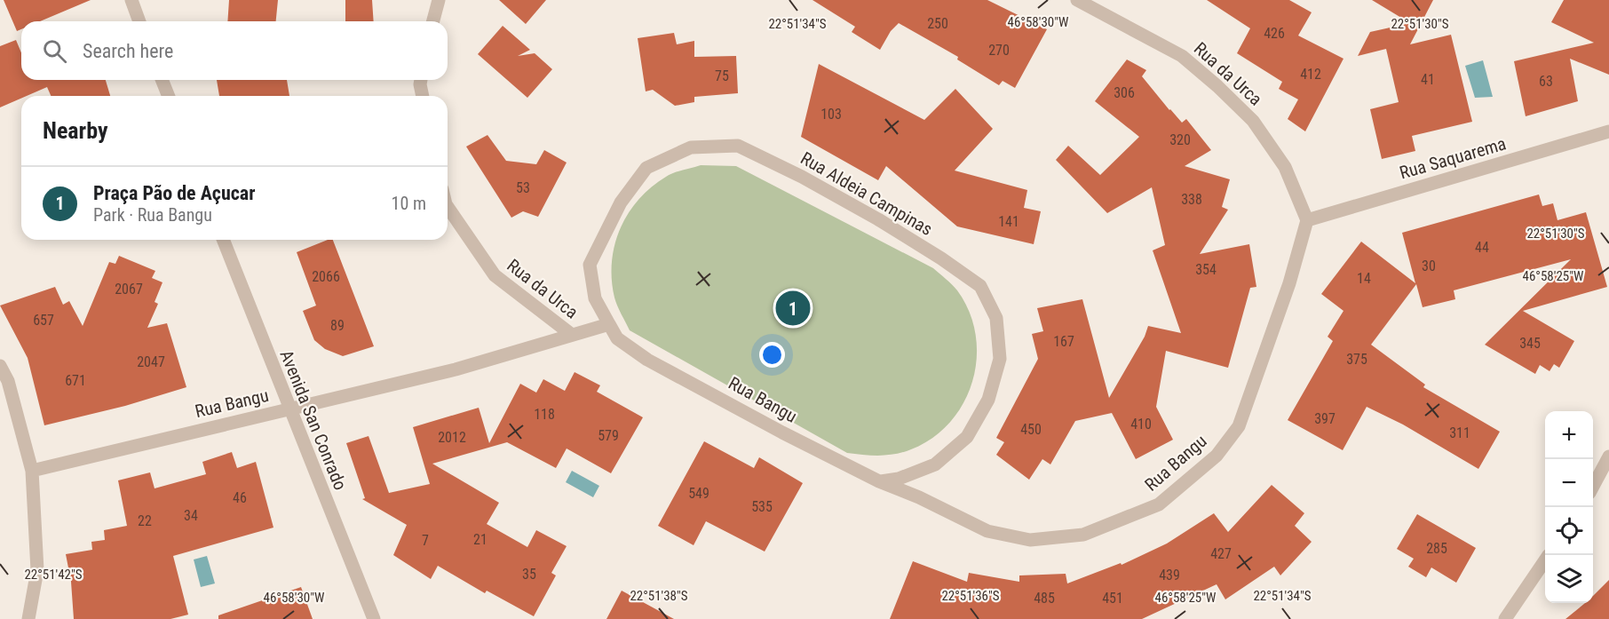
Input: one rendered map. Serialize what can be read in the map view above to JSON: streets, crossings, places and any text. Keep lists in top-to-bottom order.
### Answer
{
  "streets": {
    "street": [
      "Rua da Urca",
      "Rua Saquarema",
      "Rua Aldeia Campinas",
      "Rua Bangu",
      "Avenida San Conrado"
    ]
  },
  "crossings": [
    ["Rua da Urca", "Rua Saquarema"],
    ["Rua da Urca", "Rua Bangu"],
    ["Rua Saquarema", "Rua Bangu"],
    ["Rua Aldeia Campinas", "Rua Bangu"],
    ["Rua Bangu", "Avenida San Conrado"]
  ],
  "house_numbers": [
    "250",
    "426",
    "270",
    "412",
    "75",
    "41",
    "63",
    "306",
    "103",
    "320",
    "53",
    "338",
    "141",
    "44",
    "30",
    "354",
    "2066",
    "14",
    "2067",
    "657",
    "89",
    "167",
    "345",
    "375",
    "2047",
    "671",
    "118",
    "397",
    "410",
    "450",
    "311",
    "579",
    "2012",
    "549",
    "46",
    "535",
    "34",
    "22",
    "21",
    "7",
    "285",
    "427",
    "35",
    "439",
    "485",
    "451"
  ],
  "page": {
    "search": "Search here",
    "heading": "Nearby",
    "list": [
      {
        "mark": "1",
        "name": "Praça Pão de Açucar",
        "note": "Park · Rua Bangu",
        "value": "10 m"
      }
    ],
    "pins": "1",
    "map_buttons": ["+", "−"]
  },
  "coordinates": [
    "46°58'30\"W",
    "22°51'34\"S",
    "22°51'30\"S",
    "46°58'25\"W",
    "22°51'42\"S",
    "22°51'38\"S",
    "22°51'36\"S"
  ]
}
